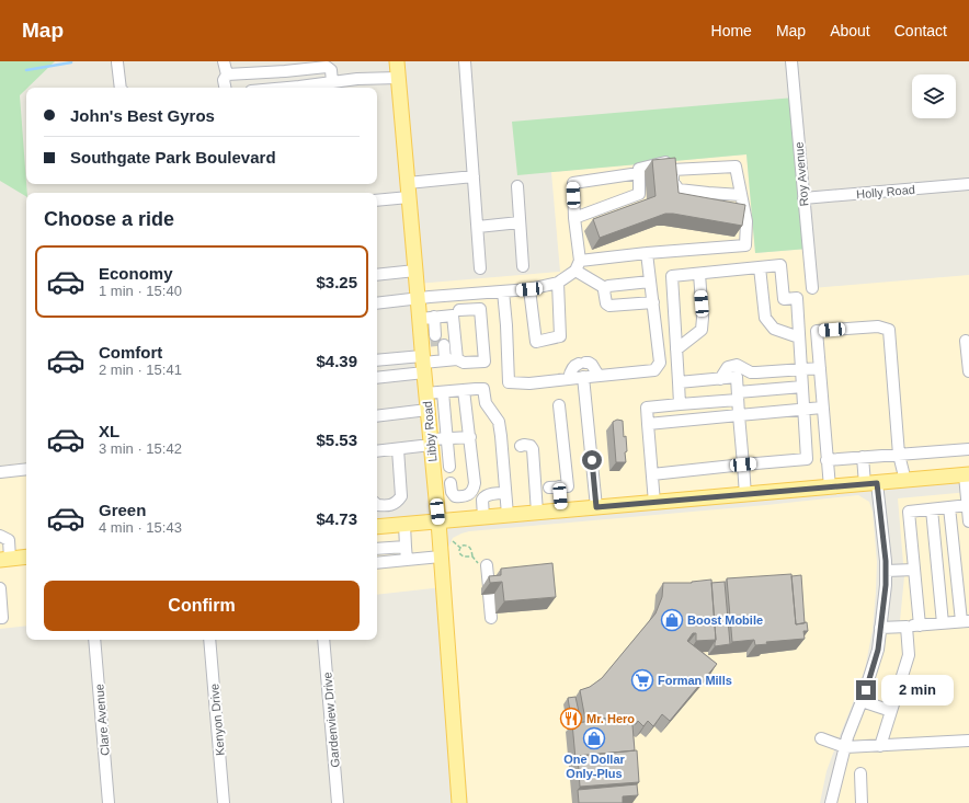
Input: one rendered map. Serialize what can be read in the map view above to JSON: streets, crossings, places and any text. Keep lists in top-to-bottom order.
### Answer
{
  "streets": {
    "main road": ["Libby Road"],
    "street": [
      "Roy Avenue",
      "Holly Road",
      "Clare Avenue",
      "Kenyon Drive",
      "Gardenview Drive"
    ]
  },
  "crossings": [
    ["Roy Avenue", "Holly Road"]
  ],
  "places": {
    "shop": ["Boost Mobile", "One Dollar Only-Plus"],
    "supermarket": ["Forman Mills"],
    "restaurant": ["Mr. Hero"]
  },
  "page": {
    "header": "Map",
    "nav": [
      "Home",
      "Map",
      "About",
      "Contact"
    ],
    "banner": ["John's Best Gyros", "Southgate Park Boulevard"],
    "heading": "Choose a ride",
    "list": [
      {
        "name": "Economy",
        "note": "1 min · 15:40",
        "value": "$3.25"
      },
      {
        "name": "Comfort",
        "note": "2 min · 15:41",
        "value": "$4.39"
      },
      {
        "name": "XL",
        "note": "3 min · 15:42",
        "value": "$5.53"
      },
      {
        "name": "Green",
        "note": "4 min · 15:43",
        "value": "$4.73"
      }
    ],
    "buttons": "Confirm",
    "bubble": "2 min"
  }
}
